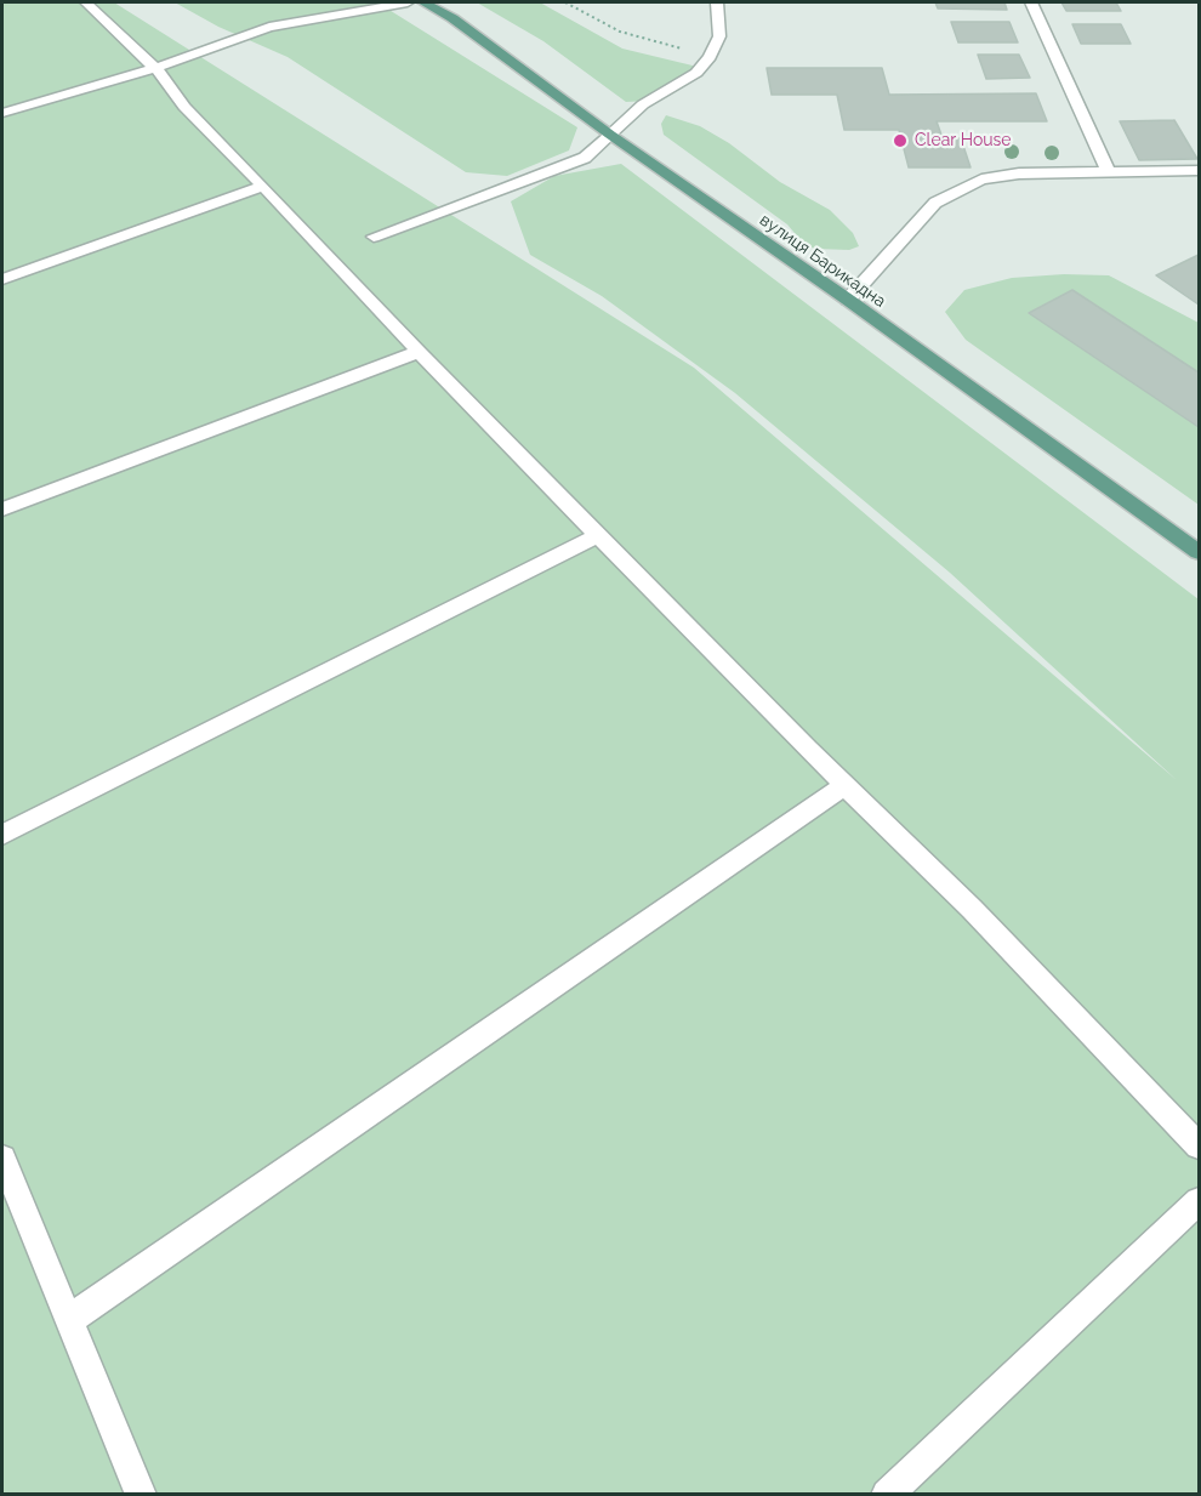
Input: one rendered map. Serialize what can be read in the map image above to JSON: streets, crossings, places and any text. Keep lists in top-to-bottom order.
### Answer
{
  "streets": {
    "main road": ["вулиця Барикадна"]
  },
  "places": ["Clear House"]
}
